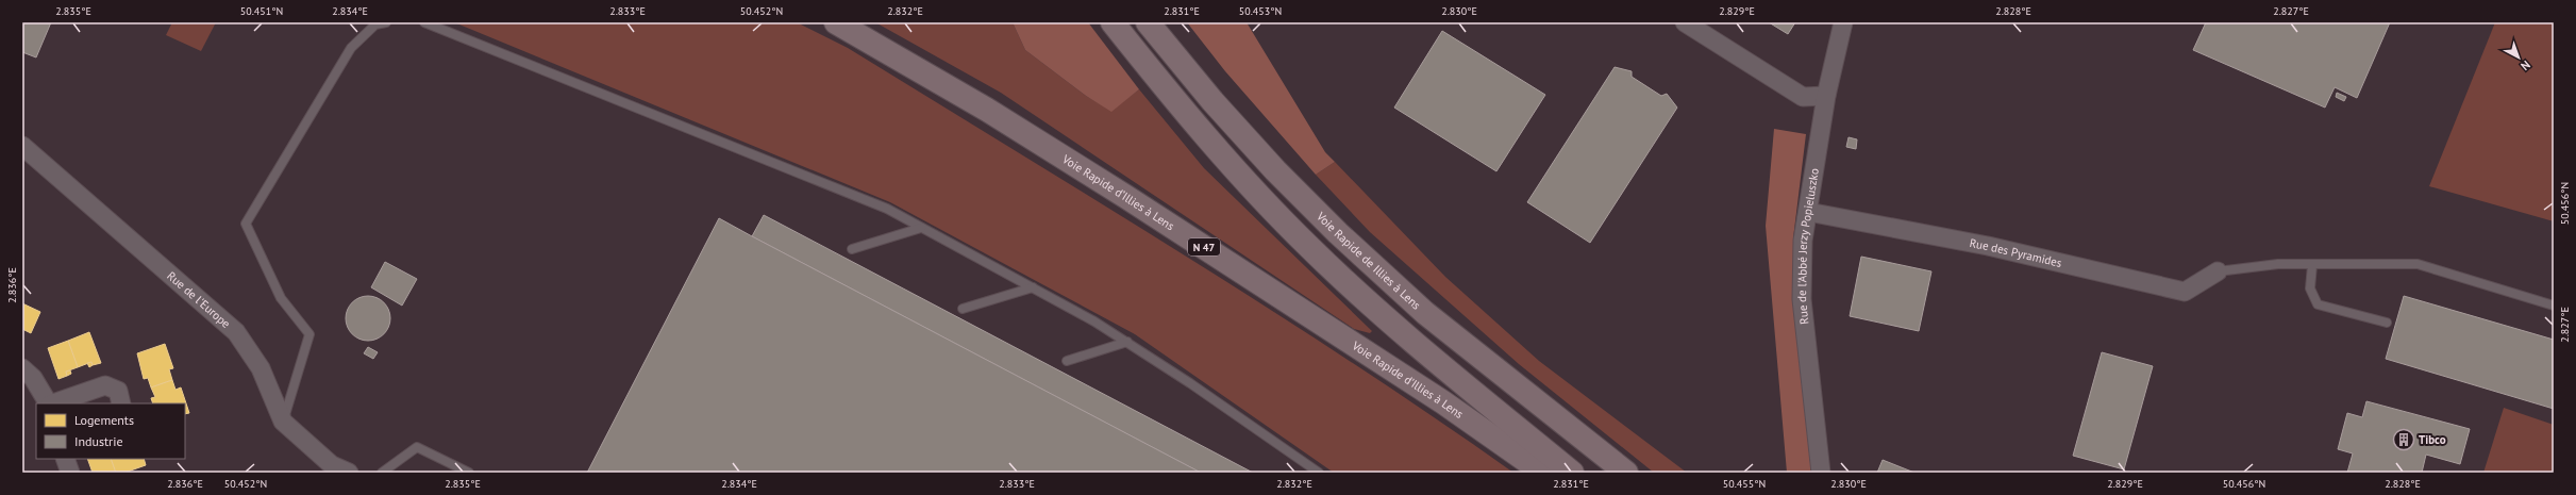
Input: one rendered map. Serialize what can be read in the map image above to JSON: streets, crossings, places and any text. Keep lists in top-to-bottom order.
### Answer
{
  "streets": {
    "highway": ["Voie Rapide d’Illies à Lens", "N 47", "Voie Rapide de Illies à Lens"],
    "street": ["Rue de l'Abbé Jerzy Popieluszko", "Rue des Pyramides", "Rue de l'Europe"]
  },
  "crossings": [
    ["Rue de l'Abbé Jerzy Popieluszko", "Rue des Pyramides"]
  ],
  "places": {
    "building": ["Tibco"]
  },
  "legend": ["Logements", "Industrie"],
  "north": "bottom right",
  "coordinates": [
    "2.835°E",
    "50.451°N",
    "2.834°E",
    "2.833°E",
    "50.452°N",
    "2.832°E",
    "2.831°E",
    "50.453°N",
    "2.830°E",
    "2.829°E",
    "2.828°E",
    "2.827°E",
    "50.456°N",
    "2.836°E",
    "50.455°N"
  ]
}
